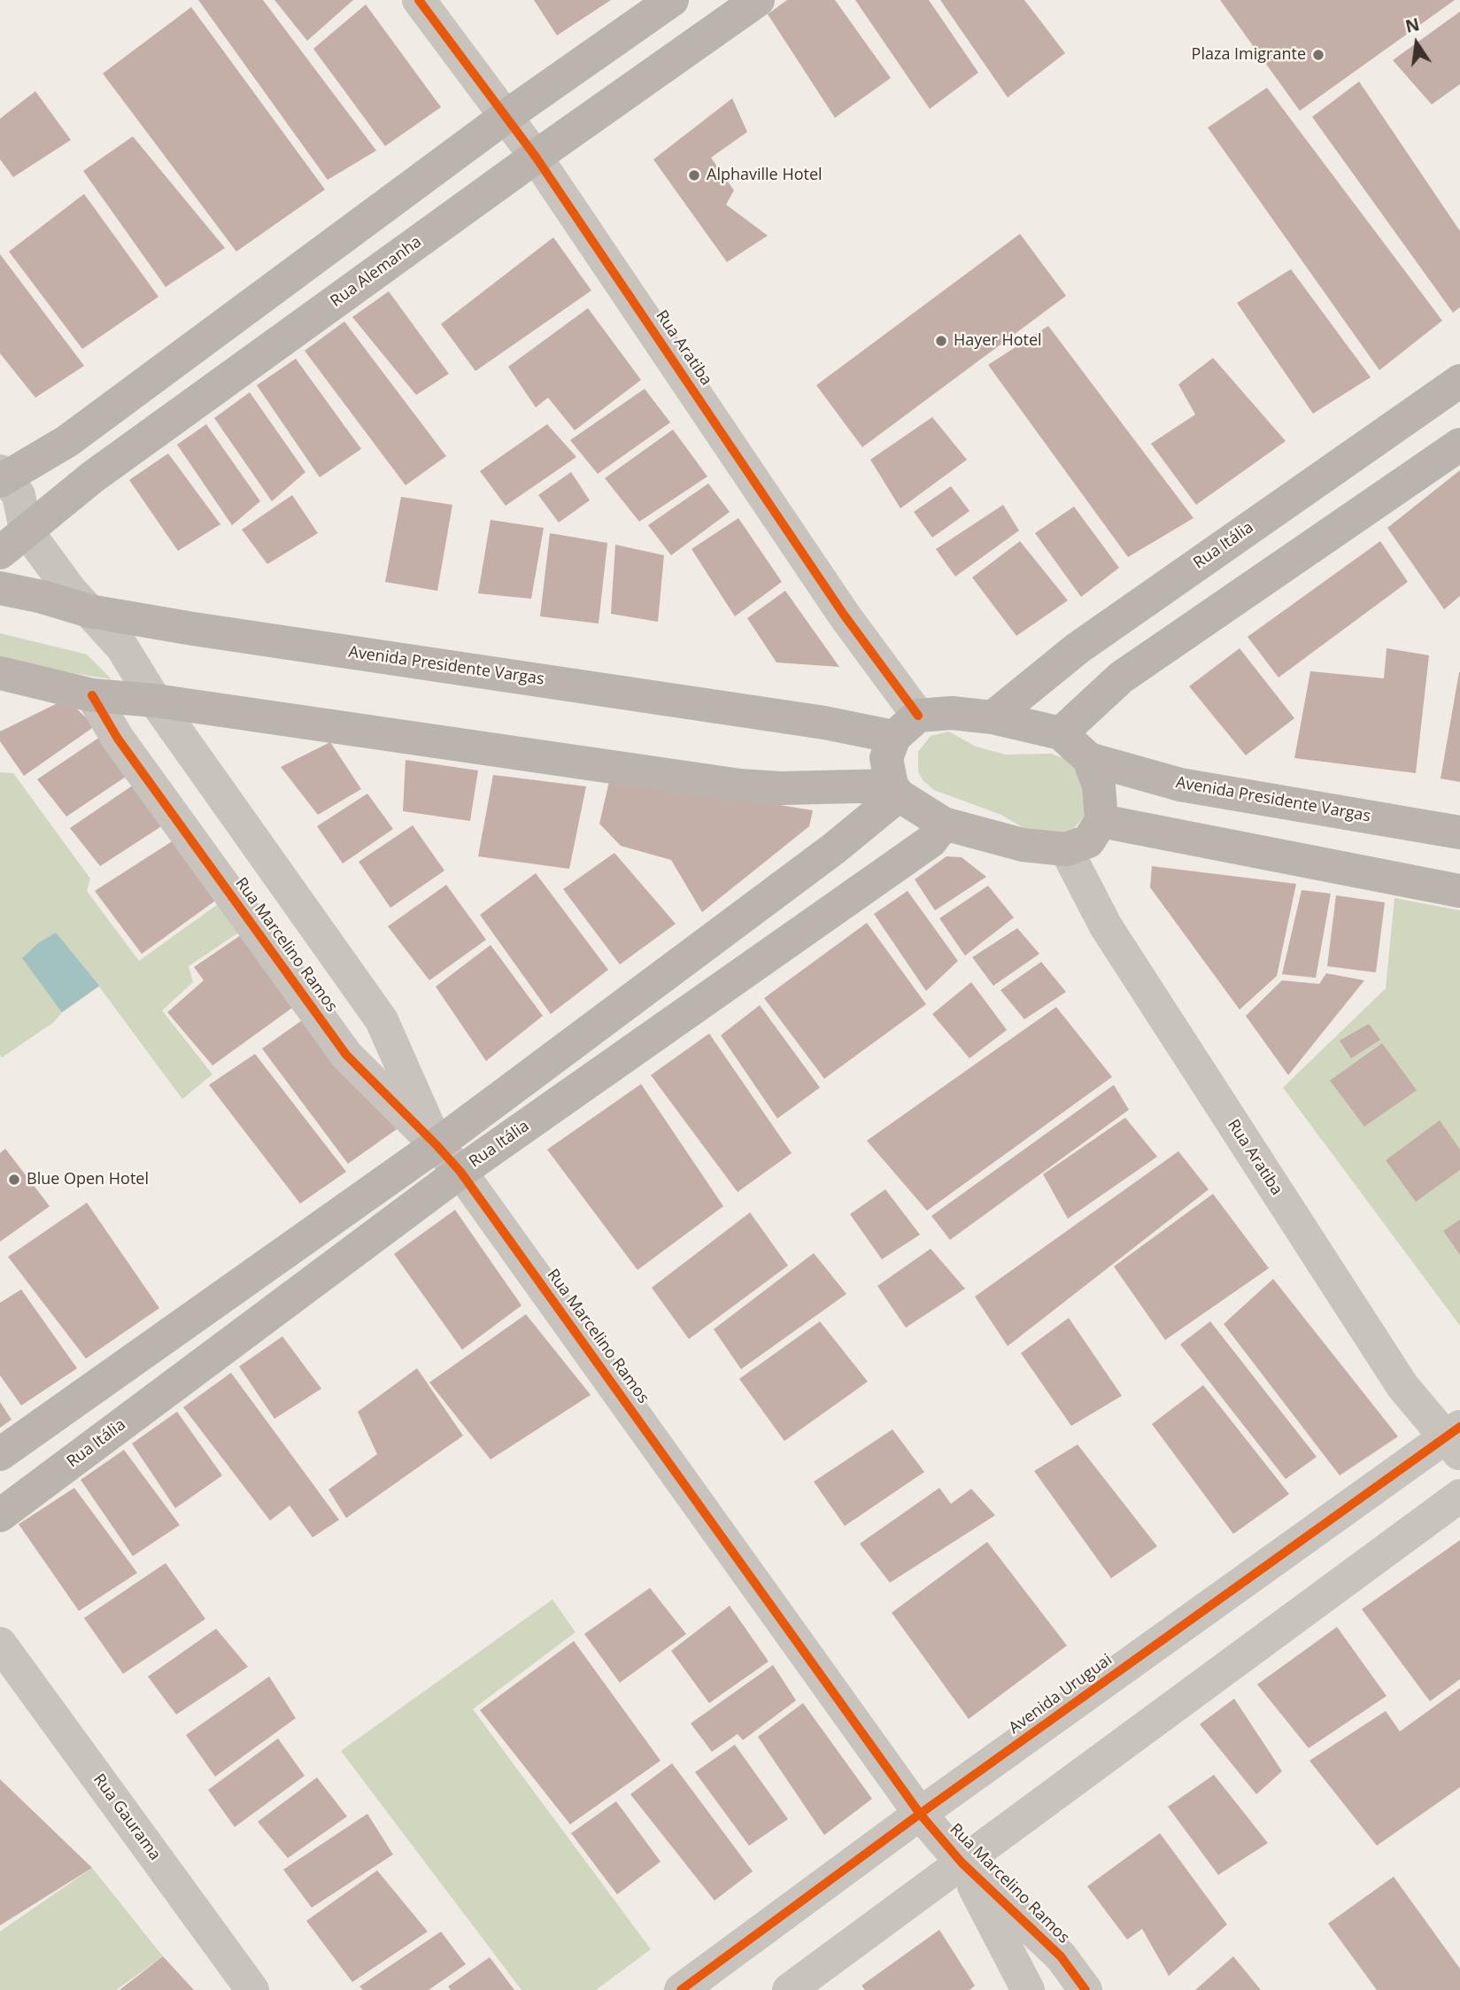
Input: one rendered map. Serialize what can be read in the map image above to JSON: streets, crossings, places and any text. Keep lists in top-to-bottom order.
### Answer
{
  "streets": {
    "main road": ["Rua Alemanha", "Rua Itália", "Avenida Presidente Vargas"],
    "street": [
      "Rua Aratiba",
      "Rua Marcelino Ramos",
      "Avenida Uruguai",
      "Rua Gaurama"
    ]
  },
  "crossings": [
    ["Rua Alemanha", "Rua Aratiba"],
    ["Rua Alemanha", "Rua Marcelino Ramos"],
    ["Rua Aratiba", "Avenida Presidente Vargas"],
    ["Rua Aratiba", "Avenida Uruguai"],
    ["Rua Itália", "Avenida Presidente Vargas"],
    ["Rua Itália", "Rua Marcelino Ramos"],
    ["Avenida Presidente Vargas", "Rua Marcelino Ramos"],
    ["Rua Marcelino Ramos", "Avenida Uruguai"]
  ],
  "places": [
    "Plaza Imigrante",
    "Alphaville Hotel",
    "Hayer Hotel",
    "Blue Open Hotel"
  ],
  "north": "top"
}
